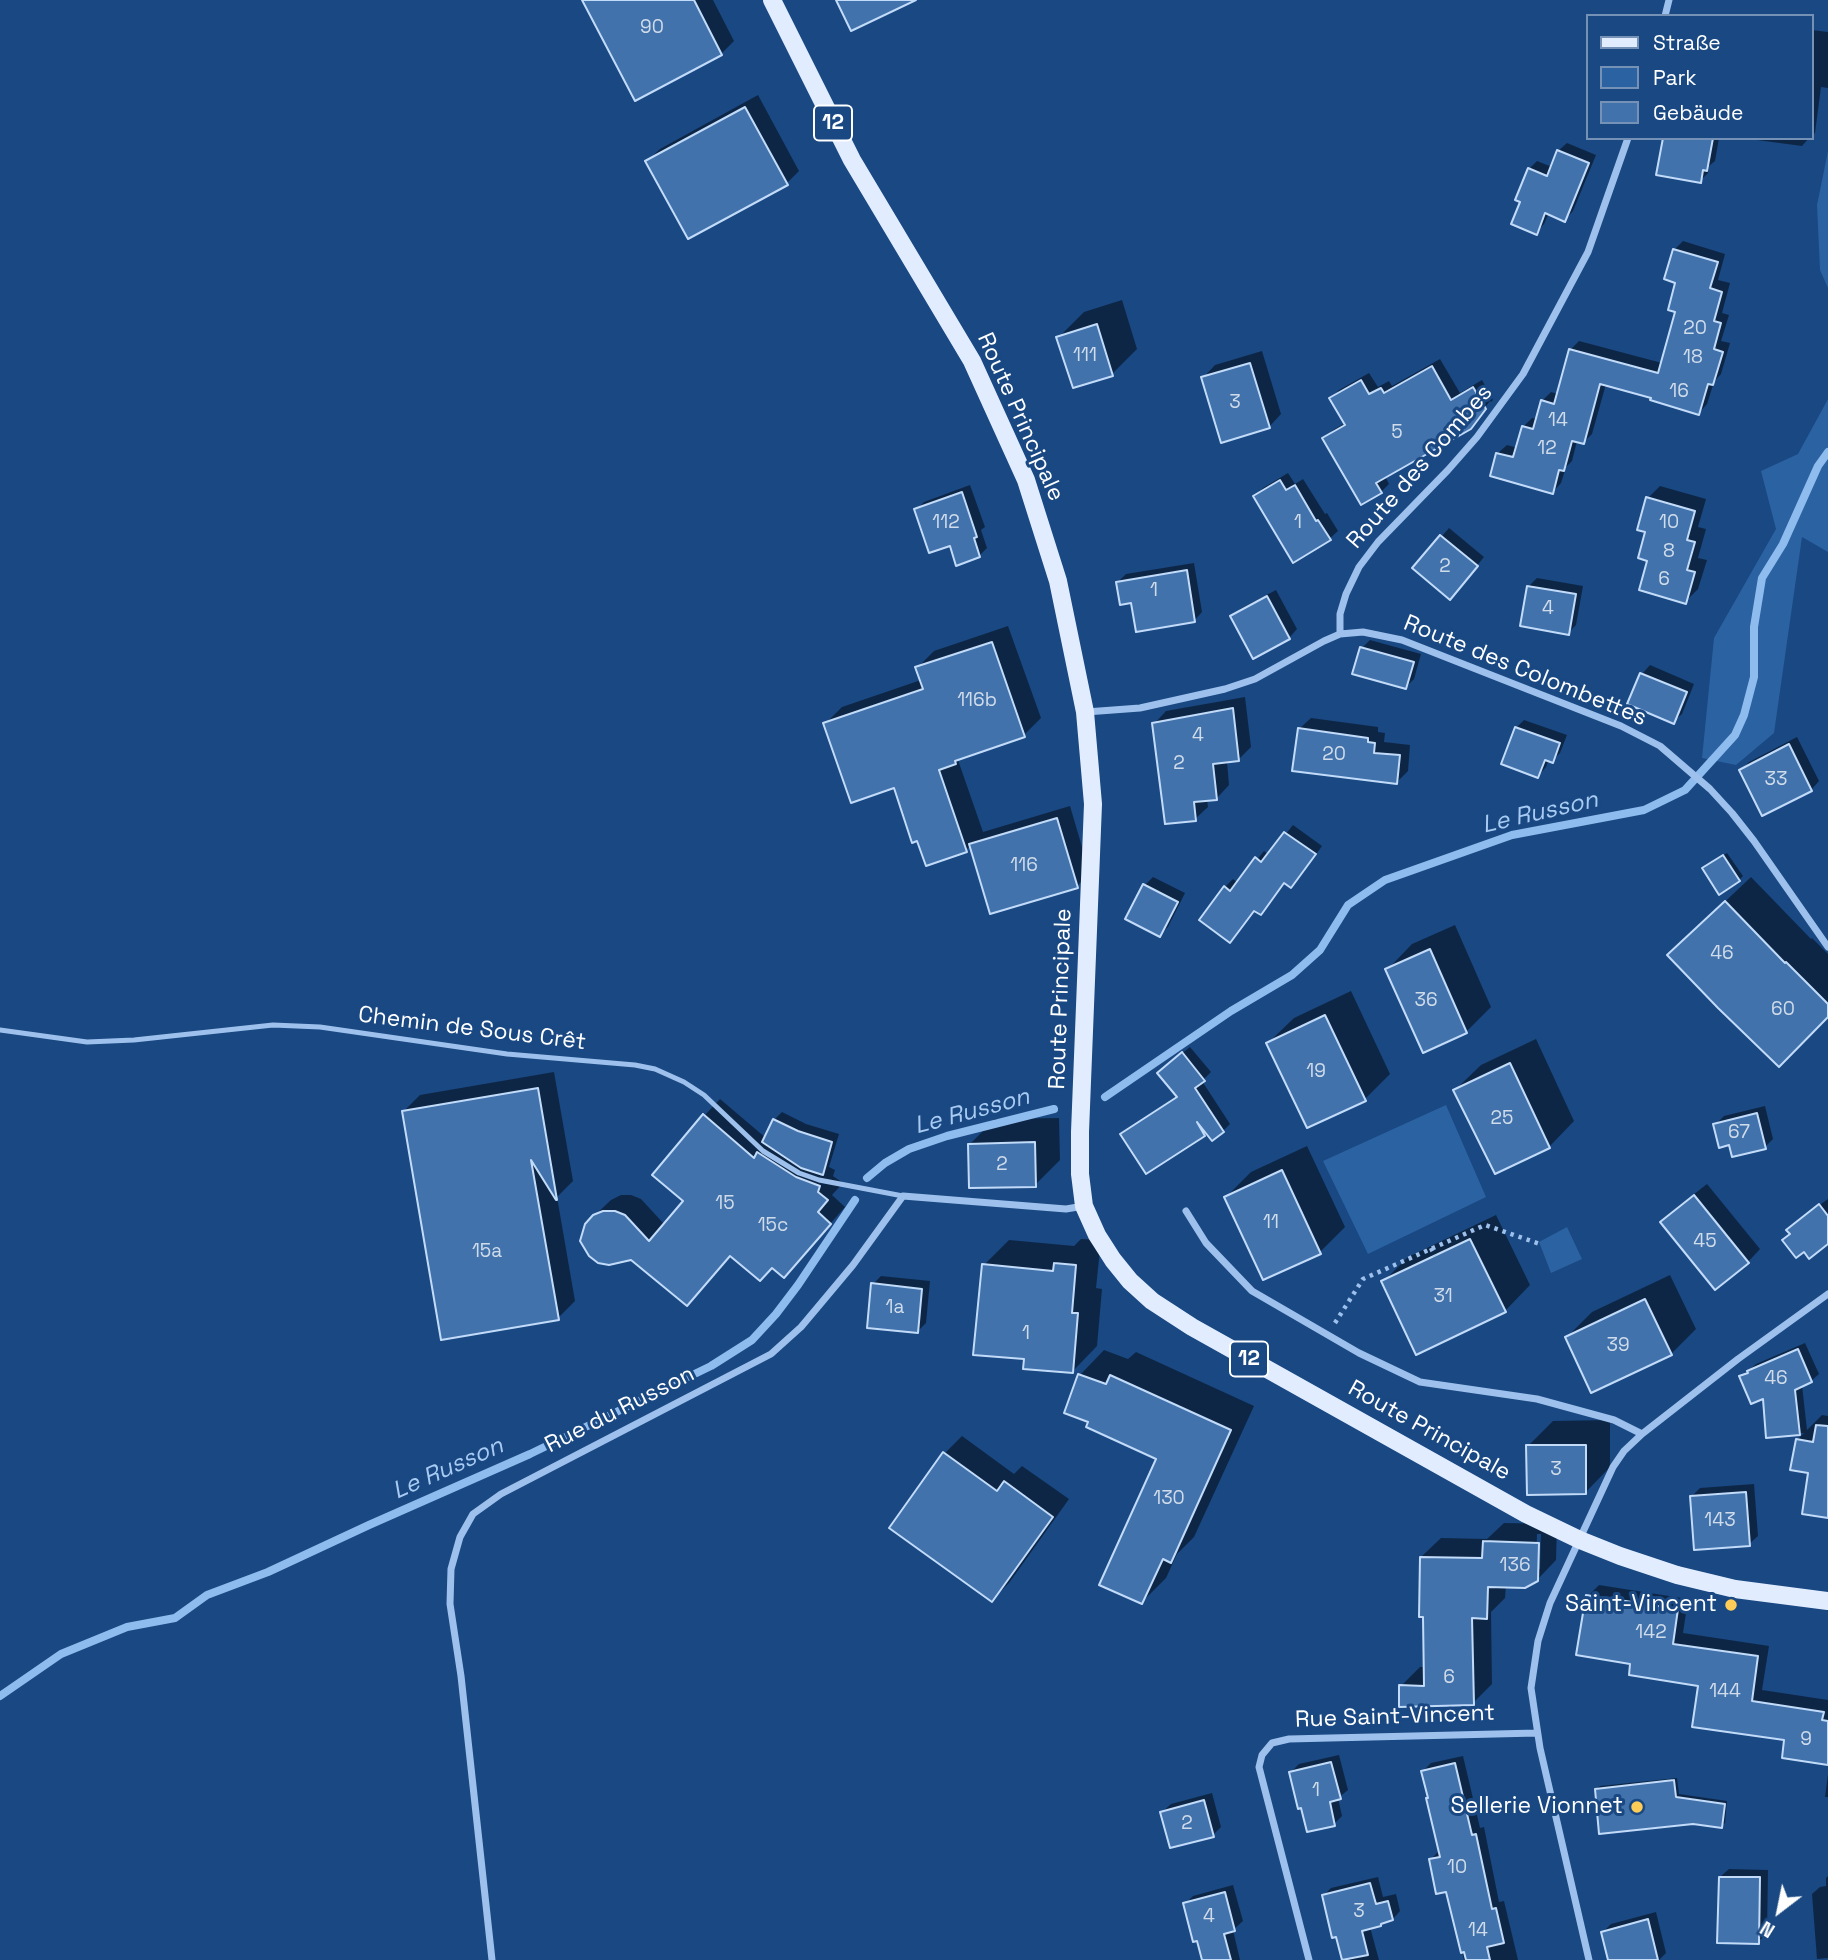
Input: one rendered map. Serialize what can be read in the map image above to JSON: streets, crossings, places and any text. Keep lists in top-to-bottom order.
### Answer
{
  "streets": {
    "main road": ["12", "Route Principale"],
    "street": [
      "Route des Combes",
      "Route des Colombettes",
      "Rue du Russon",
      "Rue Saint-Vincent"
    ],
    "lane": ["Chemin de Sous Crêt"]
  },
  "crossings": [
    ["Route Principale", "Route des Colombettes"],
    ["Route des Combes", "Route des Colombettes"],
    ["Chemin de Sous Crêt", "Rue du Russon"]
  ],
  "water": ["Le Russon"],
  "places": ["Saint-Vincent", "Sellerie Vionnet"],
  "house_numbers": [
    "90",
    "20",
    "111",
    "18",
    "16",
    "3",
    "14",
    "5",
    "12",
    "112",
    "1",
    "10",
    "8",
    "2",
    "6",
    "1",
    "4",
    "116b",
    "4",
    "20",
    "2",
    "33",
    "116",
    "46",
    "36",
    "60",
    "19",
    "25",
    "67",
    "2",
    "15",
    "11",
    "15c",
    "45",
    "15a",
    "31",
    "1a",
    "1",
    "39",
    "46",
    "3",
    "130",
    "143",
    "136",
    "142",
    "6",
    "144",
    "9",
    "1",
    "2",
    "10",
    "3",
    "4",
    "14"
  ],
  "legend": ["Straße", "Park", "Gebäude"],
  "north": "bottom left"
}
